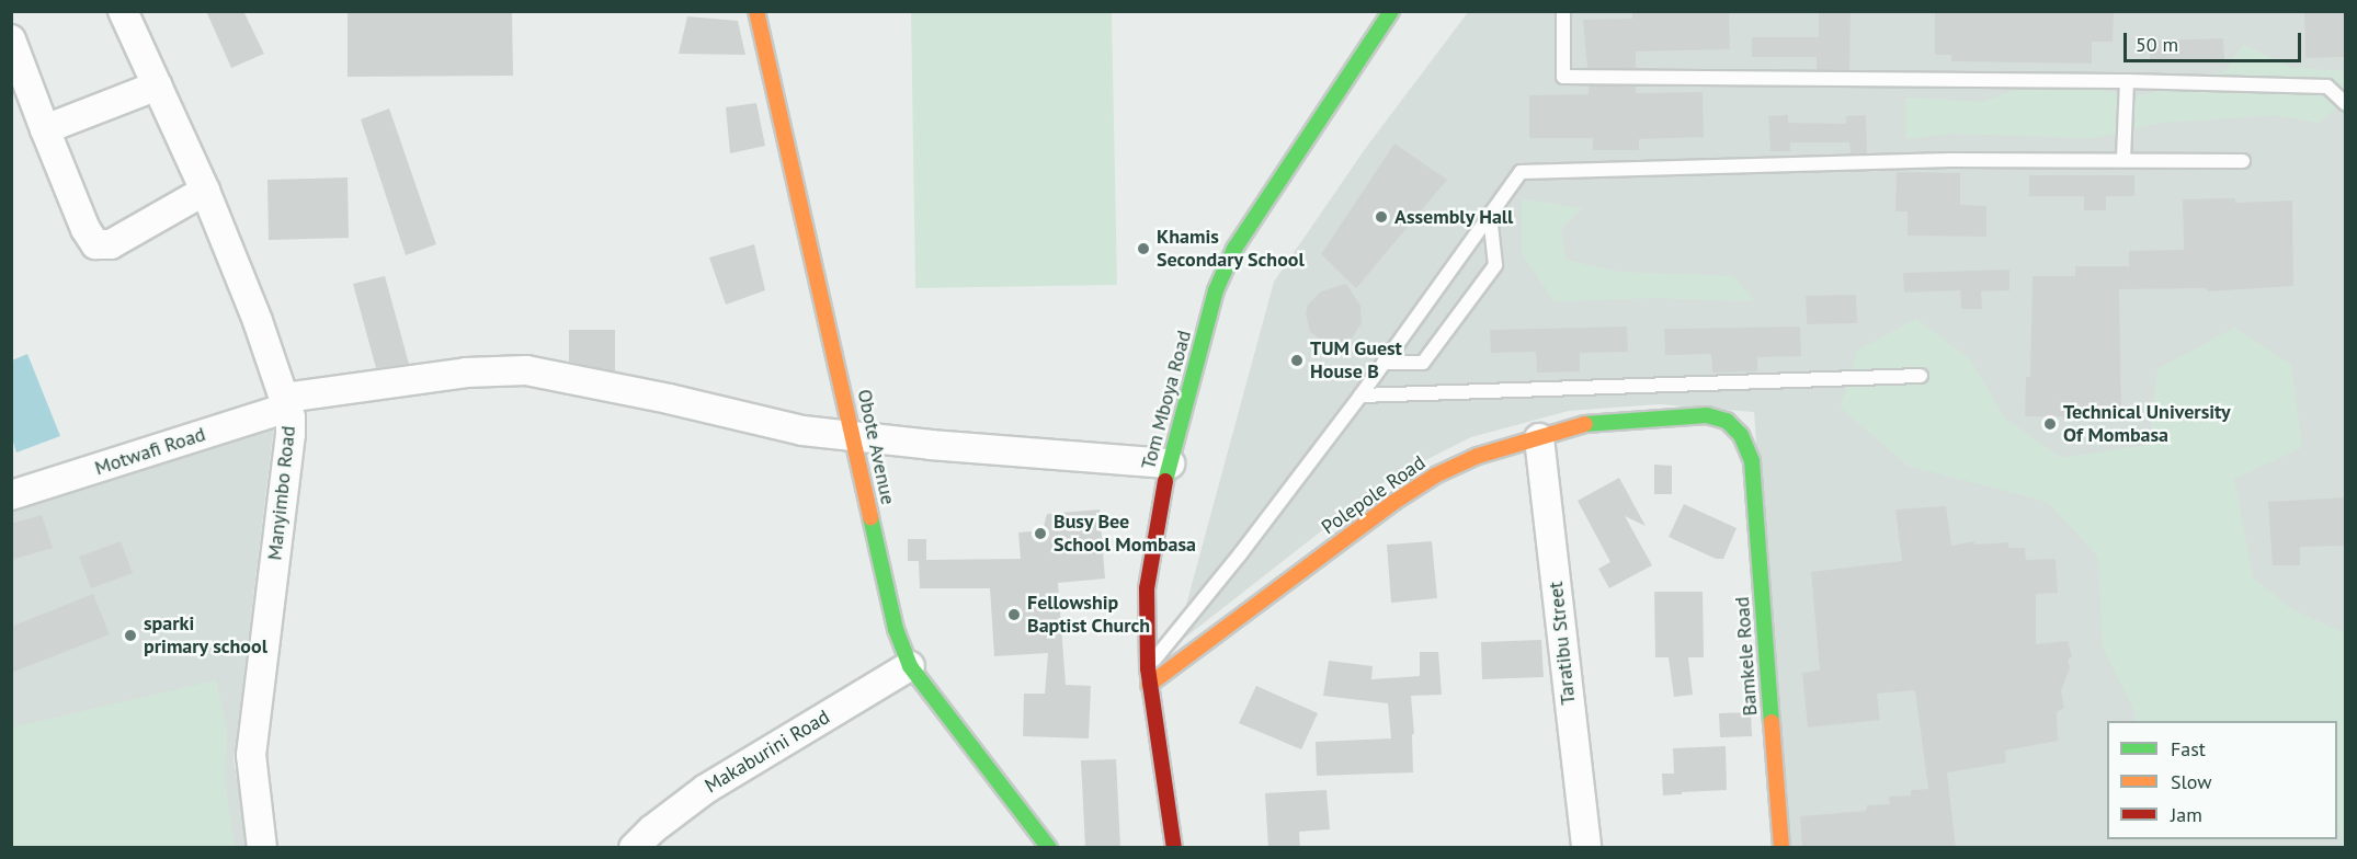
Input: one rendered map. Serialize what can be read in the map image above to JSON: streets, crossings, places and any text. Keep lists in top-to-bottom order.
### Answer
{
  "streets": {
    "street": [
      "Tom Mboya Road",
      "Obote Avenue",
      "Motwafi Road",
      "Manyimbo Road",
      "Polepole Road",
      "Taratibu Street",
      "Bamkele Road",
      "Makaburini Road"
    ]
  },
  "crossings": [
    ["Tom Mboya Road", "Motwafi Road"],
    ["Tom Mboya Road", "Polepole Road"],
    ["Obote Avenue", "Motwafi Road"],
    ["Obote Avenue", "Makaburini Road"],
    ["Motwafi Road", "Manyimbo Road"],
    ["Polepole Road", "Taratibu Street"],
    ["Polepole Road", "Bamkele Road"]
  ],
  "places": [
    "Assembly Hall",
    "Khamis Secondary School",
    "TUM Guest House B",
    "Technical University Of Mombasa",
    "Busy Bee School Mombasa",
    "Fellowship Baptist Church",
    "sparki primary school"
  ],
  "legend": ["Fast", "Slow", "Jam"],
  "scale_bar": "50 m"
}
